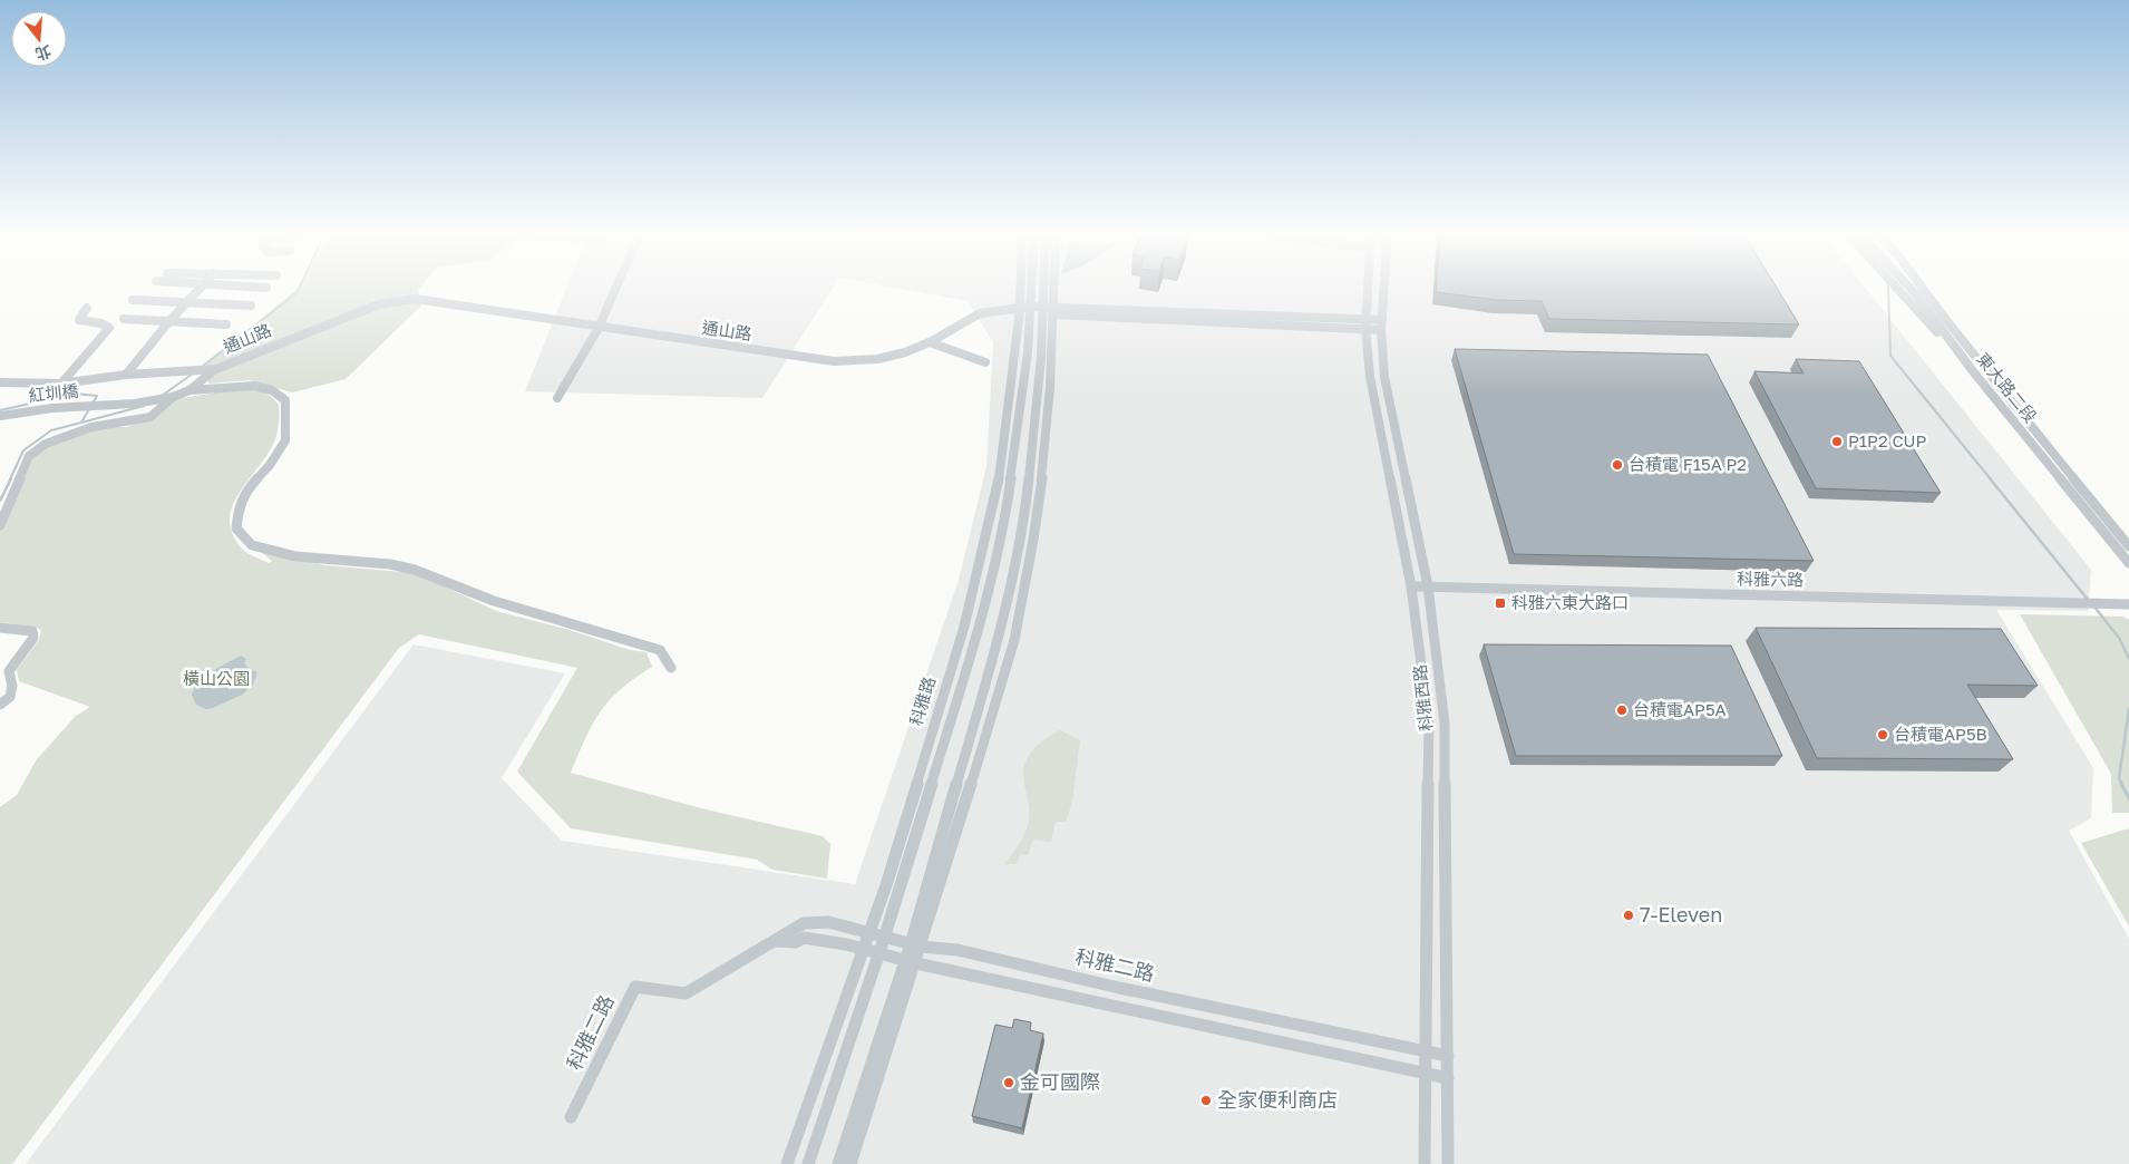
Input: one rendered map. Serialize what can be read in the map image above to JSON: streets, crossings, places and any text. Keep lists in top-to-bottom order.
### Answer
{
  "streets": {
    "street": [
      "通山路",
      "東大路二段",
      "紅圳橋",
      "科雅六路",
      "科雅西路",
      "科雅路",
      "科雅二路"
    ]
  },
  "crossings": [
    ["通山路", "科雅西路"],
    ["通山路", "科雅路"],
    ["科雅六路", "科雅西路"],
    ["科雅西路", "科雅二路"],
    ["科雅路", "科雅二路"]
  ],
  "parks": ["橫山公園"],
  "places": {
    "other": [
      "P1P2 CUP",
      "台積電 F15A P2",
      "台積電AP5A",
      "台積電AP5B",
      "7-Eleven",
      "金可國際",
      "全家便利商店"
    ],
    "transit": ["科雅六東大路口"]
  },
  "north": "bottom"
}
